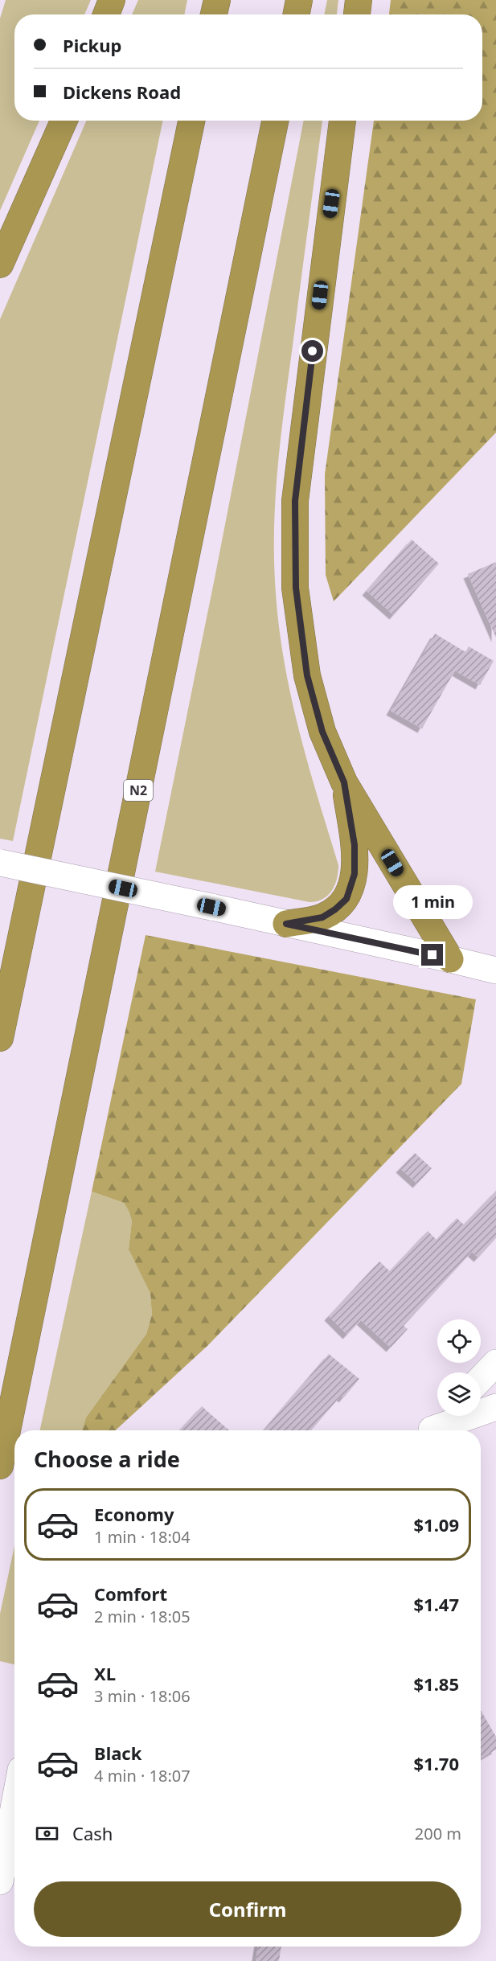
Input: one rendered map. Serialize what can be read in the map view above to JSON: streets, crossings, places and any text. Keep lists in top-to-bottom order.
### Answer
{
  "streets": {
    "highway": ["N2"]
  },
  "page": {
    "banner": ["Pickup", "Dickens Road"],
    "bubble": "1 min",
    "heading": "Choose a ride",
    "list": [
      {
        "name": "Economy",
        "note": "1 min · 18:04",
        "value": "$1.09"
      },
      {
        "name": "Comfort",
        "note": "2 min · 18:05",
        "value": "$1.47"
      },
      {
        "name": "XL",
        "note": "3 min · 18:06",
        "value": "$1.85"
      },
      {
        "name": "Black",
        "note": "4 min · 18:07",
        "value": "$1.70"
      }
    ],
    "pay": ["Cash", "200 m"],
    "buttons": "Confirm"
  }
}
